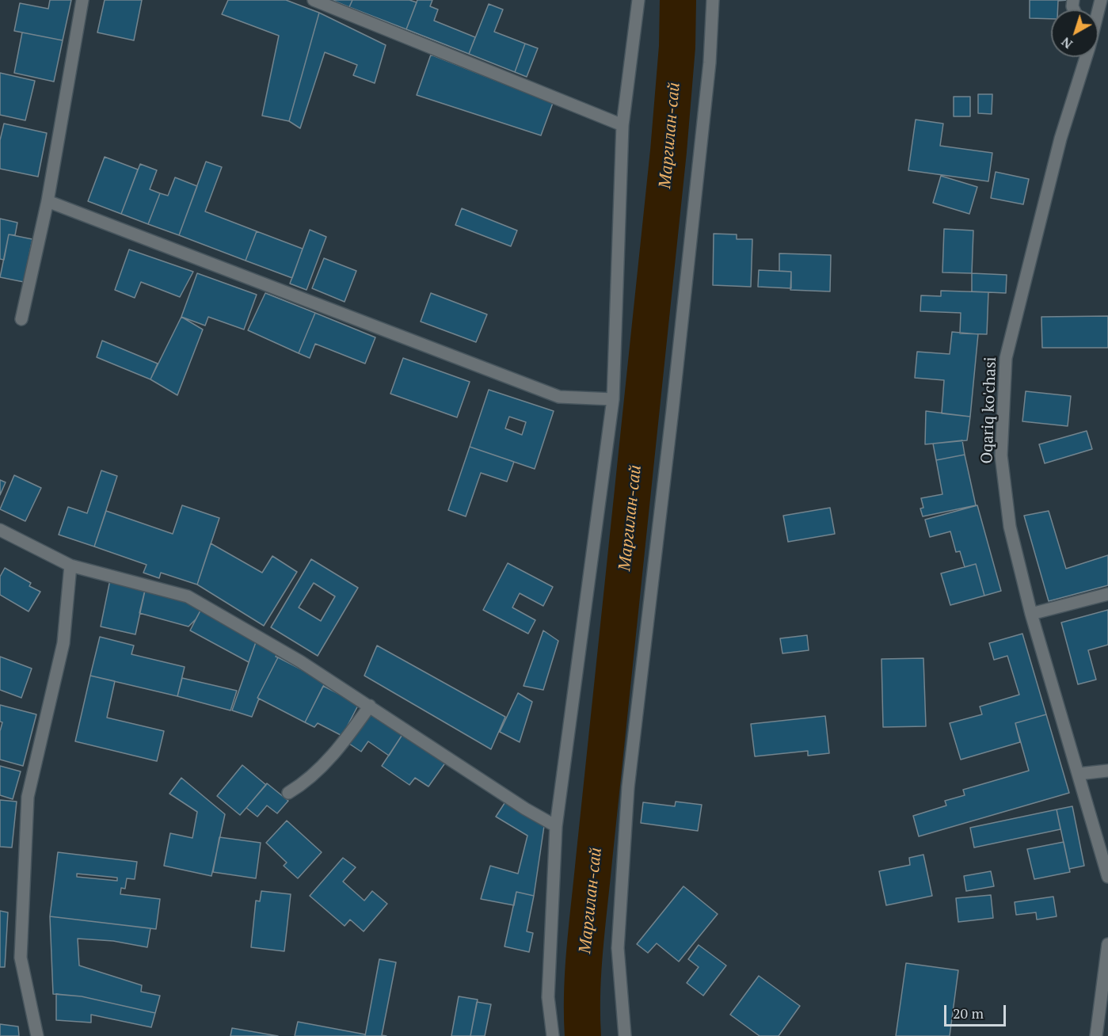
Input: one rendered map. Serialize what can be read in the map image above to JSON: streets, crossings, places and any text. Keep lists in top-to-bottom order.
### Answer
{
  "streets": {
    "street": ["Oqariq ko'chasi"]
  },
  "water": ["Маргилан-сай"],
  "scale_bar": "20 m",
  "north": "bottom left"
}
